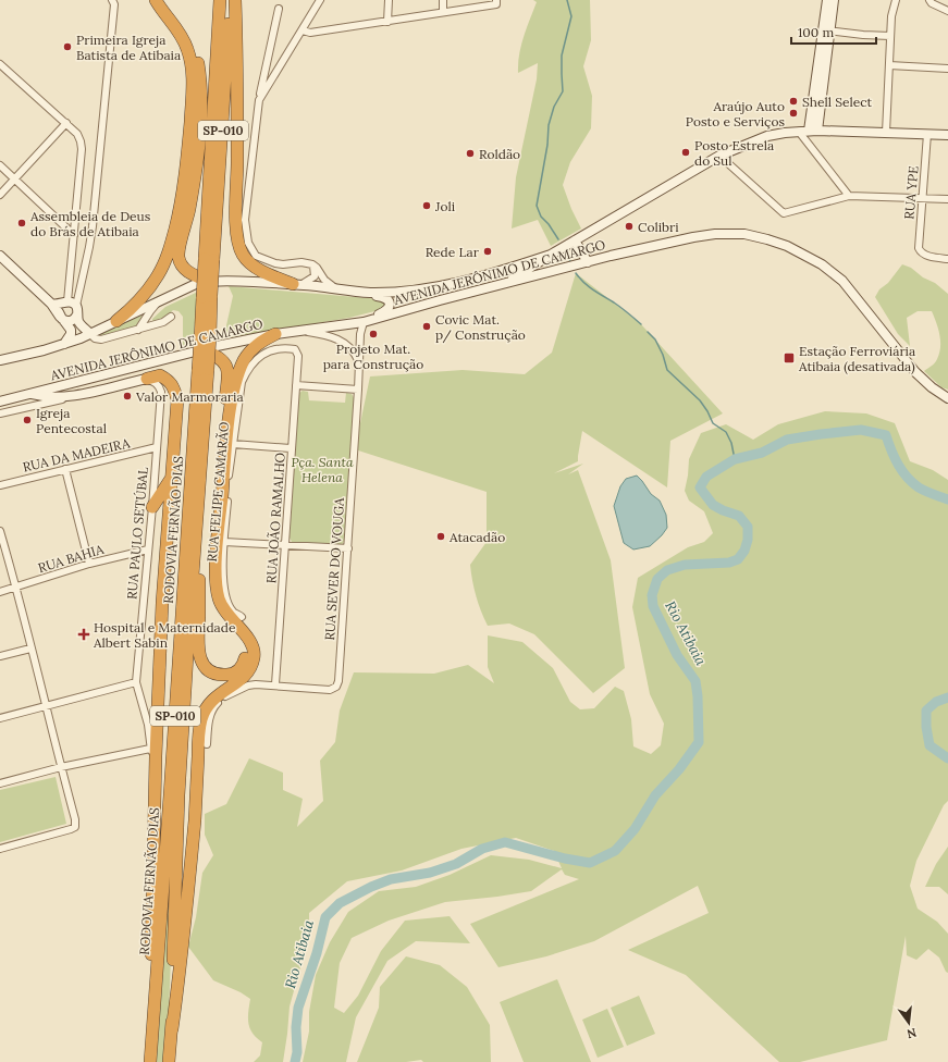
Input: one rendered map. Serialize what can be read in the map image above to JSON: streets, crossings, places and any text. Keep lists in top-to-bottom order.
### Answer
{
  "streets": {
    "highway": ["SP-010", "RODOVIA FERNÃO DIAS"],
    "main road": ["AVENIDA JERÔNIMO DE CAMARGO"],
    "street": [
      "RUA YPE",
      "RUA DA MADEIRA",
      "RUA FELIPE CAMARÃO",
      "RUA JOÃO RAMALHO",
      "RUA PAULO SETÚBAL",
      "RUA BAHIA",
      "RUA SEVER DO VOUGA"
    ]
  },
  "crossings": [
    ["AVENIDA JERÔNIMO DE CAMARGO", "RODOVIA FERNÃO DIAS"],
    ["AVENIDA JERÔNIMO DE CAMARGO", "RUA SEVER DO VOUGA"],
    ["RUA DA MADEIRA", "RUA PAULO SETÚBAL"],
    ["RUA FELIPE CAMARÃO", "RUA JOÃO RAMALHO"],
    ["RUA JOÃO RAMALHO", "RUA SEVER DO VOUGA"],
    ["RUA PAULO SETÚBAL", "RUA BAHIA"]
  ],
  "water": ["Rio Atibaia"],
  "parks": ["Pça. Santa Helena"],
  "places": {
    "other": [
      "Primeira Igreja Batista de Atibaia",
      "Shell Select",
      "Araújo Auto Posto e Serviços",
      "Posto Estrela do Sul",
      "Roldão",
      "Joli",
      "Assembleia de Deus do Brás de Atibaia",
      "Colibri",
      "Rede Lar",
      "Covic Mat. p/ Construção",
      "Projeto Mat. para Construção",
      "Valor Marmoraria",
      "Igreja Pentecostal",
      "Atacadão"
    ],
    "transit": ["Estação Ferroviária Atibaia (desativada)"],
    "health": ["Hospital e Maternidade Albert Sabin"]
  },
  "scale_bar": "100 m",
  "north": "bottom"
}
